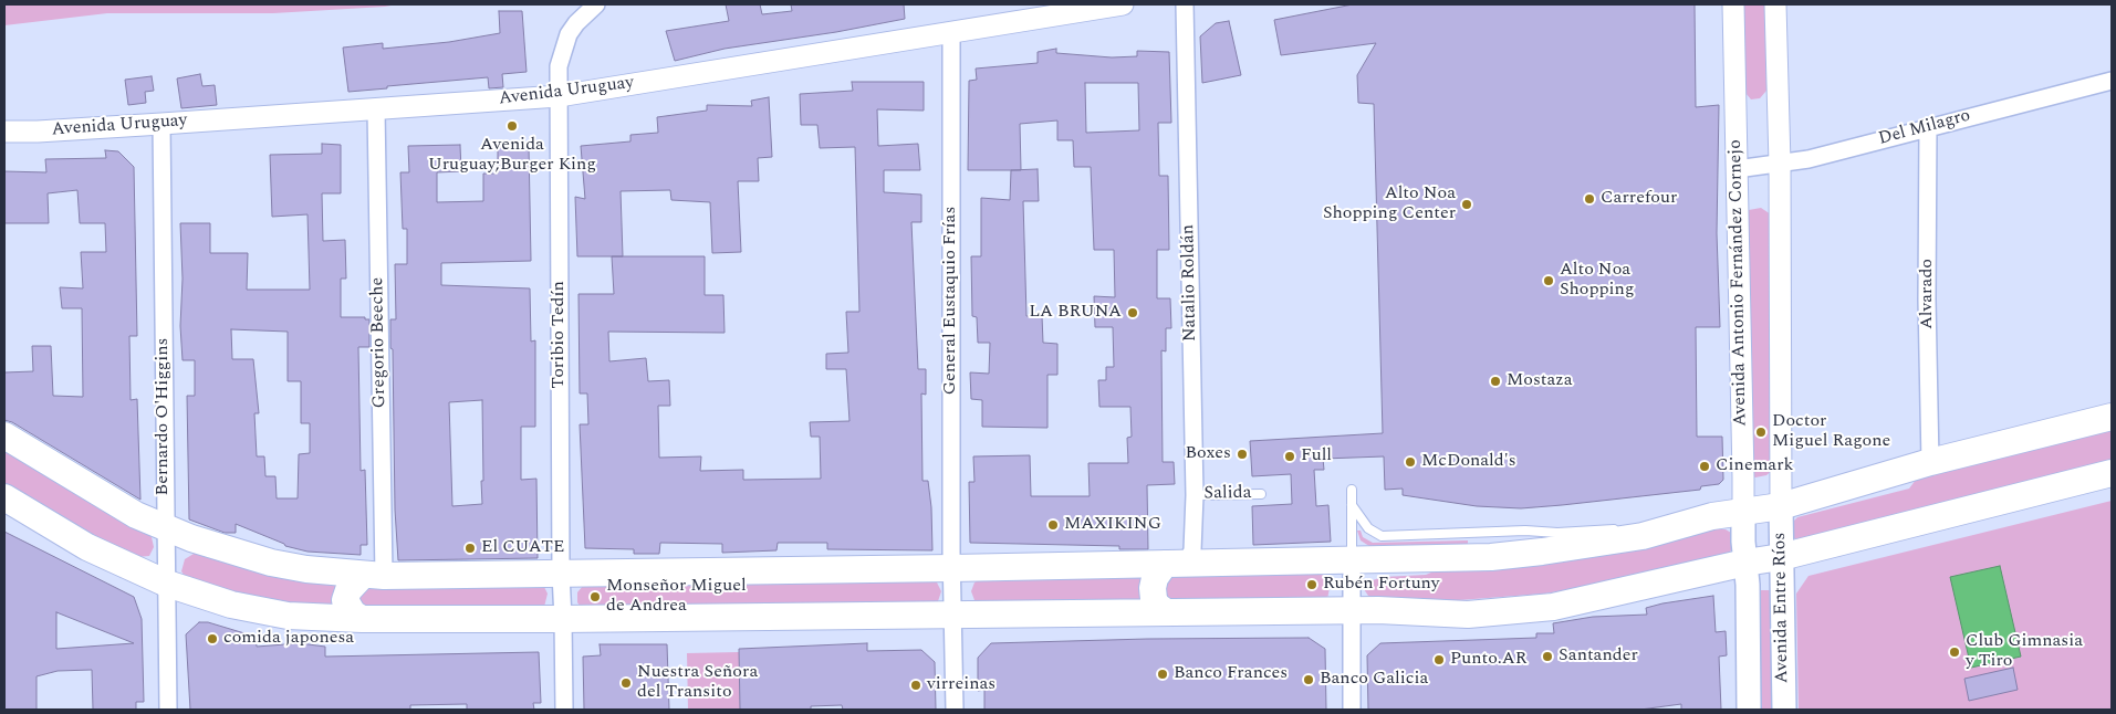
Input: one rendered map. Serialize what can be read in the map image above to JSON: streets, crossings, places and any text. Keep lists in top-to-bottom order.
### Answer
{
  "streets": {
    "main road": ["Avenida Antonio Fernández Cornejo", "Avenida Entre Ríos"],
    "street": [
      "Avenida Uruguay",
      "Del Milagro",
      "Natalio Roldán",
      "Alvarado",
      "General Eustaquio Frías",
      "Toribio Tedín",
      "Gregorio Beeche",
      "Bernardo O'Higgins"
    ],
    "lane": ["Salida"]
  },
  "crossings": [
    ["Avenida Uruguay", "General Eustaquio Frías"],
    ["Avenida Uruguay", "Toribio Tedín"],
    ["Avenida Uruguay", "Gregorio Beeche"],
    ["Avenida Uruguay", "Bernardo O'Higgins"],
    ["Del Milagro", "Avenida Antonio Fernández Cornejo"],
    ["Del Milagro", "Alvarado"],
    ["Natalio Roldán", "Salida"],
    ["Avenida Antonio Fernández Cornejo", "Avenida Entre Ríos"]
  ],
  "places": [
    "Avenida Uruguay;Burger King",
    "Carrefour",
    "Alto Noa Shopping Center",
    "Alto Noa Shopping",
    "LA BRUNA",
    "Mostaza",
    "Doctor Miguel Ragone",
    "Boxes",
    "Full",
    "McDonald's",
    "Cinemark",
    "MAXIKING",
    "El CUATE",
    "Rubén Fortuny",
    "Monseñor Miguel de Andrea",
    "comida japonesa",
    "Club Gimnasia y Tiro",
    "Santander",
    "Punto.AR",
    "Banco Frances",
    "Banco Galicia",
    "Nuestra Señora del Transito",
    "virreinas"
  ]
}
